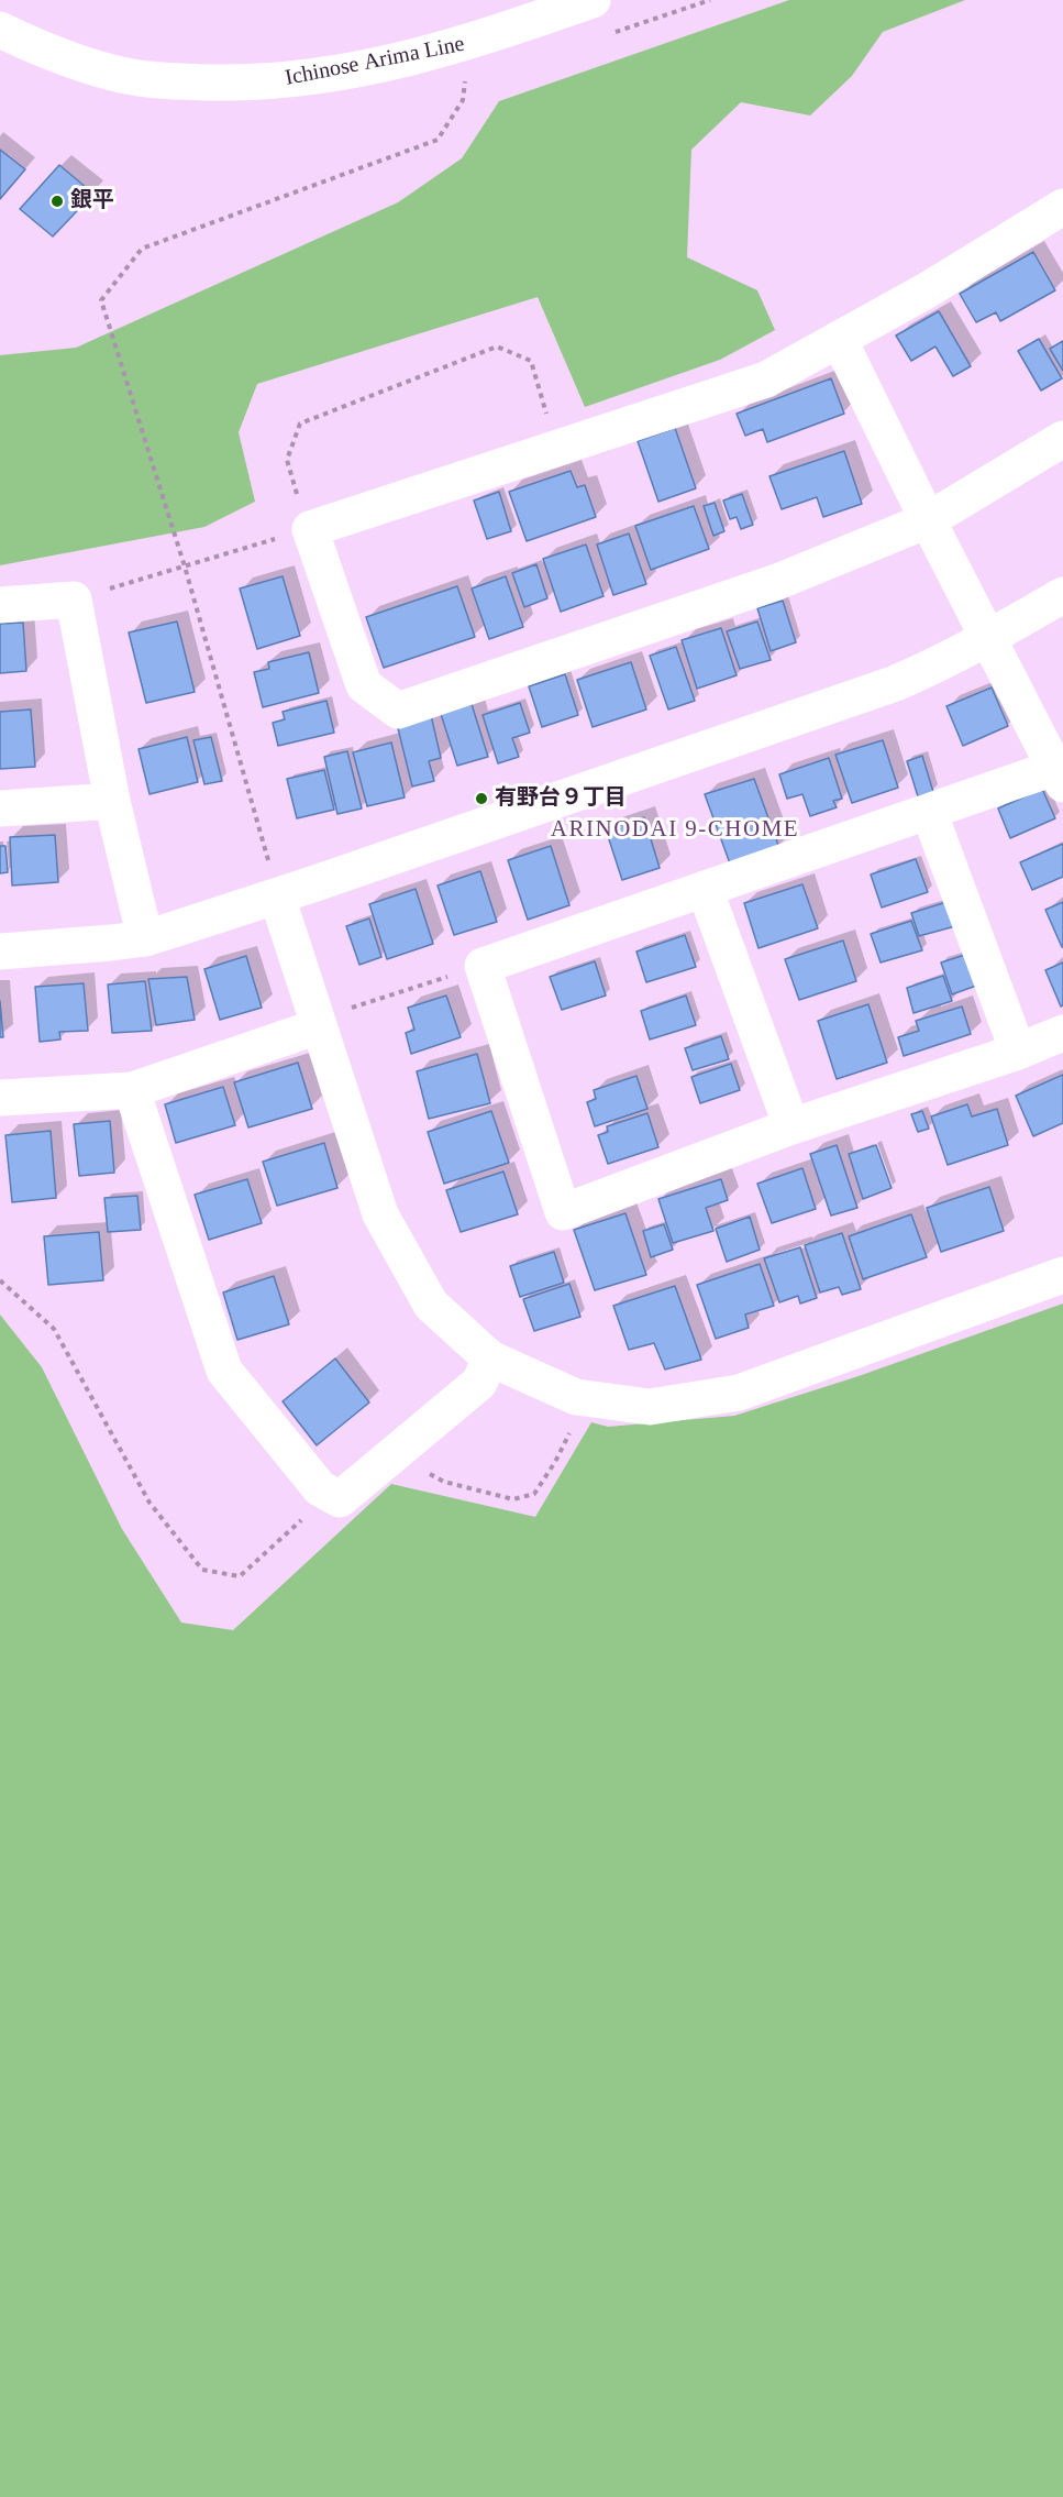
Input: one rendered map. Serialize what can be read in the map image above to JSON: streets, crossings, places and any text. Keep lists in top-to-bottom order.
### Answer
{
  "streets": {
    "street": ["Ichinose Arima Line"]
  },
  "districts": ["ARINODAI 9-CHOME"],
  "places": ["銀平", "有野台９丁目"]
}
